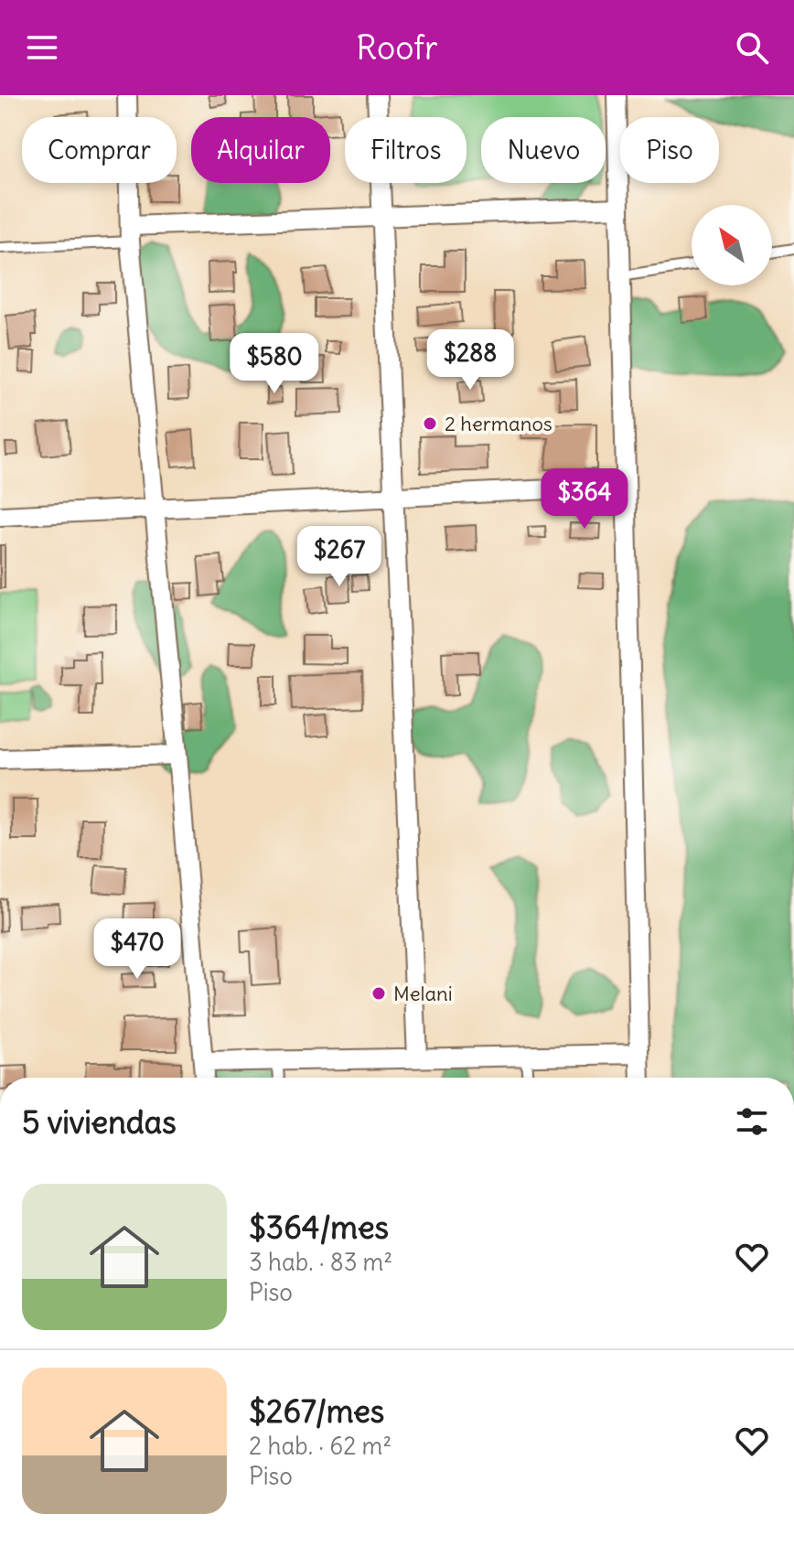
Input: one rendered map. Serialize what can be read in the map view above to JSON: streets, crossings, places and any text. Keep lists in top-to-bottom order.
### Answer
{
  "places": ["2 hermanos", "Melani"],
  "north": "top left",
  "page": {
    "header": "Roofr",
    "chip": [
      "Comprar",
      "Alquilar",
      "Filtros",
      "Nuevo",
      "Piso"
    ],
    "price": [
      "$288",
      "$580",
      "$364",
      "$267",
      "$470"
    ],
    "heading": "5 viviendas",
    "list": [
      {
        "name": "$364/mes",
        "note": "3 hab. · 83 m² · Piso"
      },
      {
        "name": "$267/mes",
        "note": "2 hab. · 62 m² · Piso"
      }
    ]
  }
}
